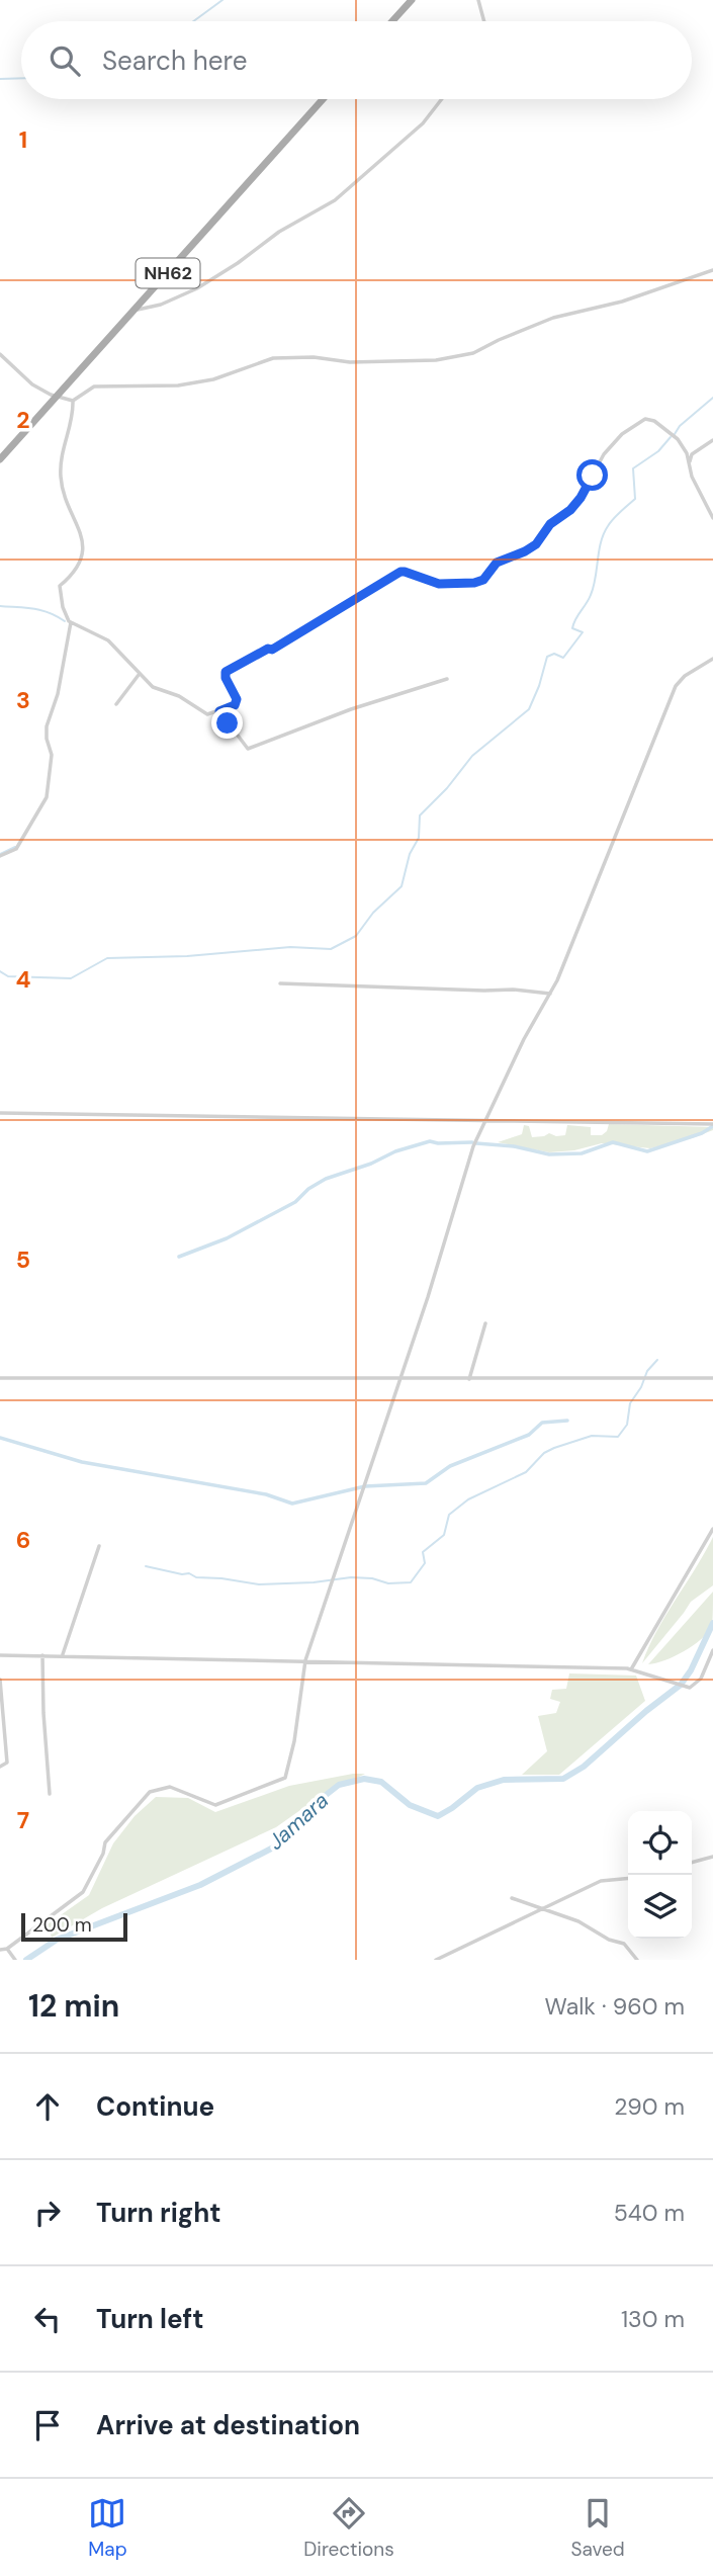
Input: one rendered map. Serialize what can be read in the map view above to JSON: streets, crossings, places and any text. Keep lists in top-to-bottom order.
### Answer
{
  "streets": {
    "main road": ["NH62"]
  },
  "water": ["Jamara"],
  "scale_bar": "200 m",
  "page": {
    "search": "Search here",
    "scale": "200 m",
    "heading": ["12 min", "Walk · 960 m"],
    "list": [
      ["Continue", "290 m"],
      ["Turn right", "540 m"],
      ["Turn left", "130 m"],
      "Arrive at destination"
    ],
    "nav": ["Map", "Directions", "Saved"]
  },
  "grid": {
    "rows": [
      "1",
      "2",
      "3",
      "4",
      "5",
      "6",
      "7"
    ]
  }
}
